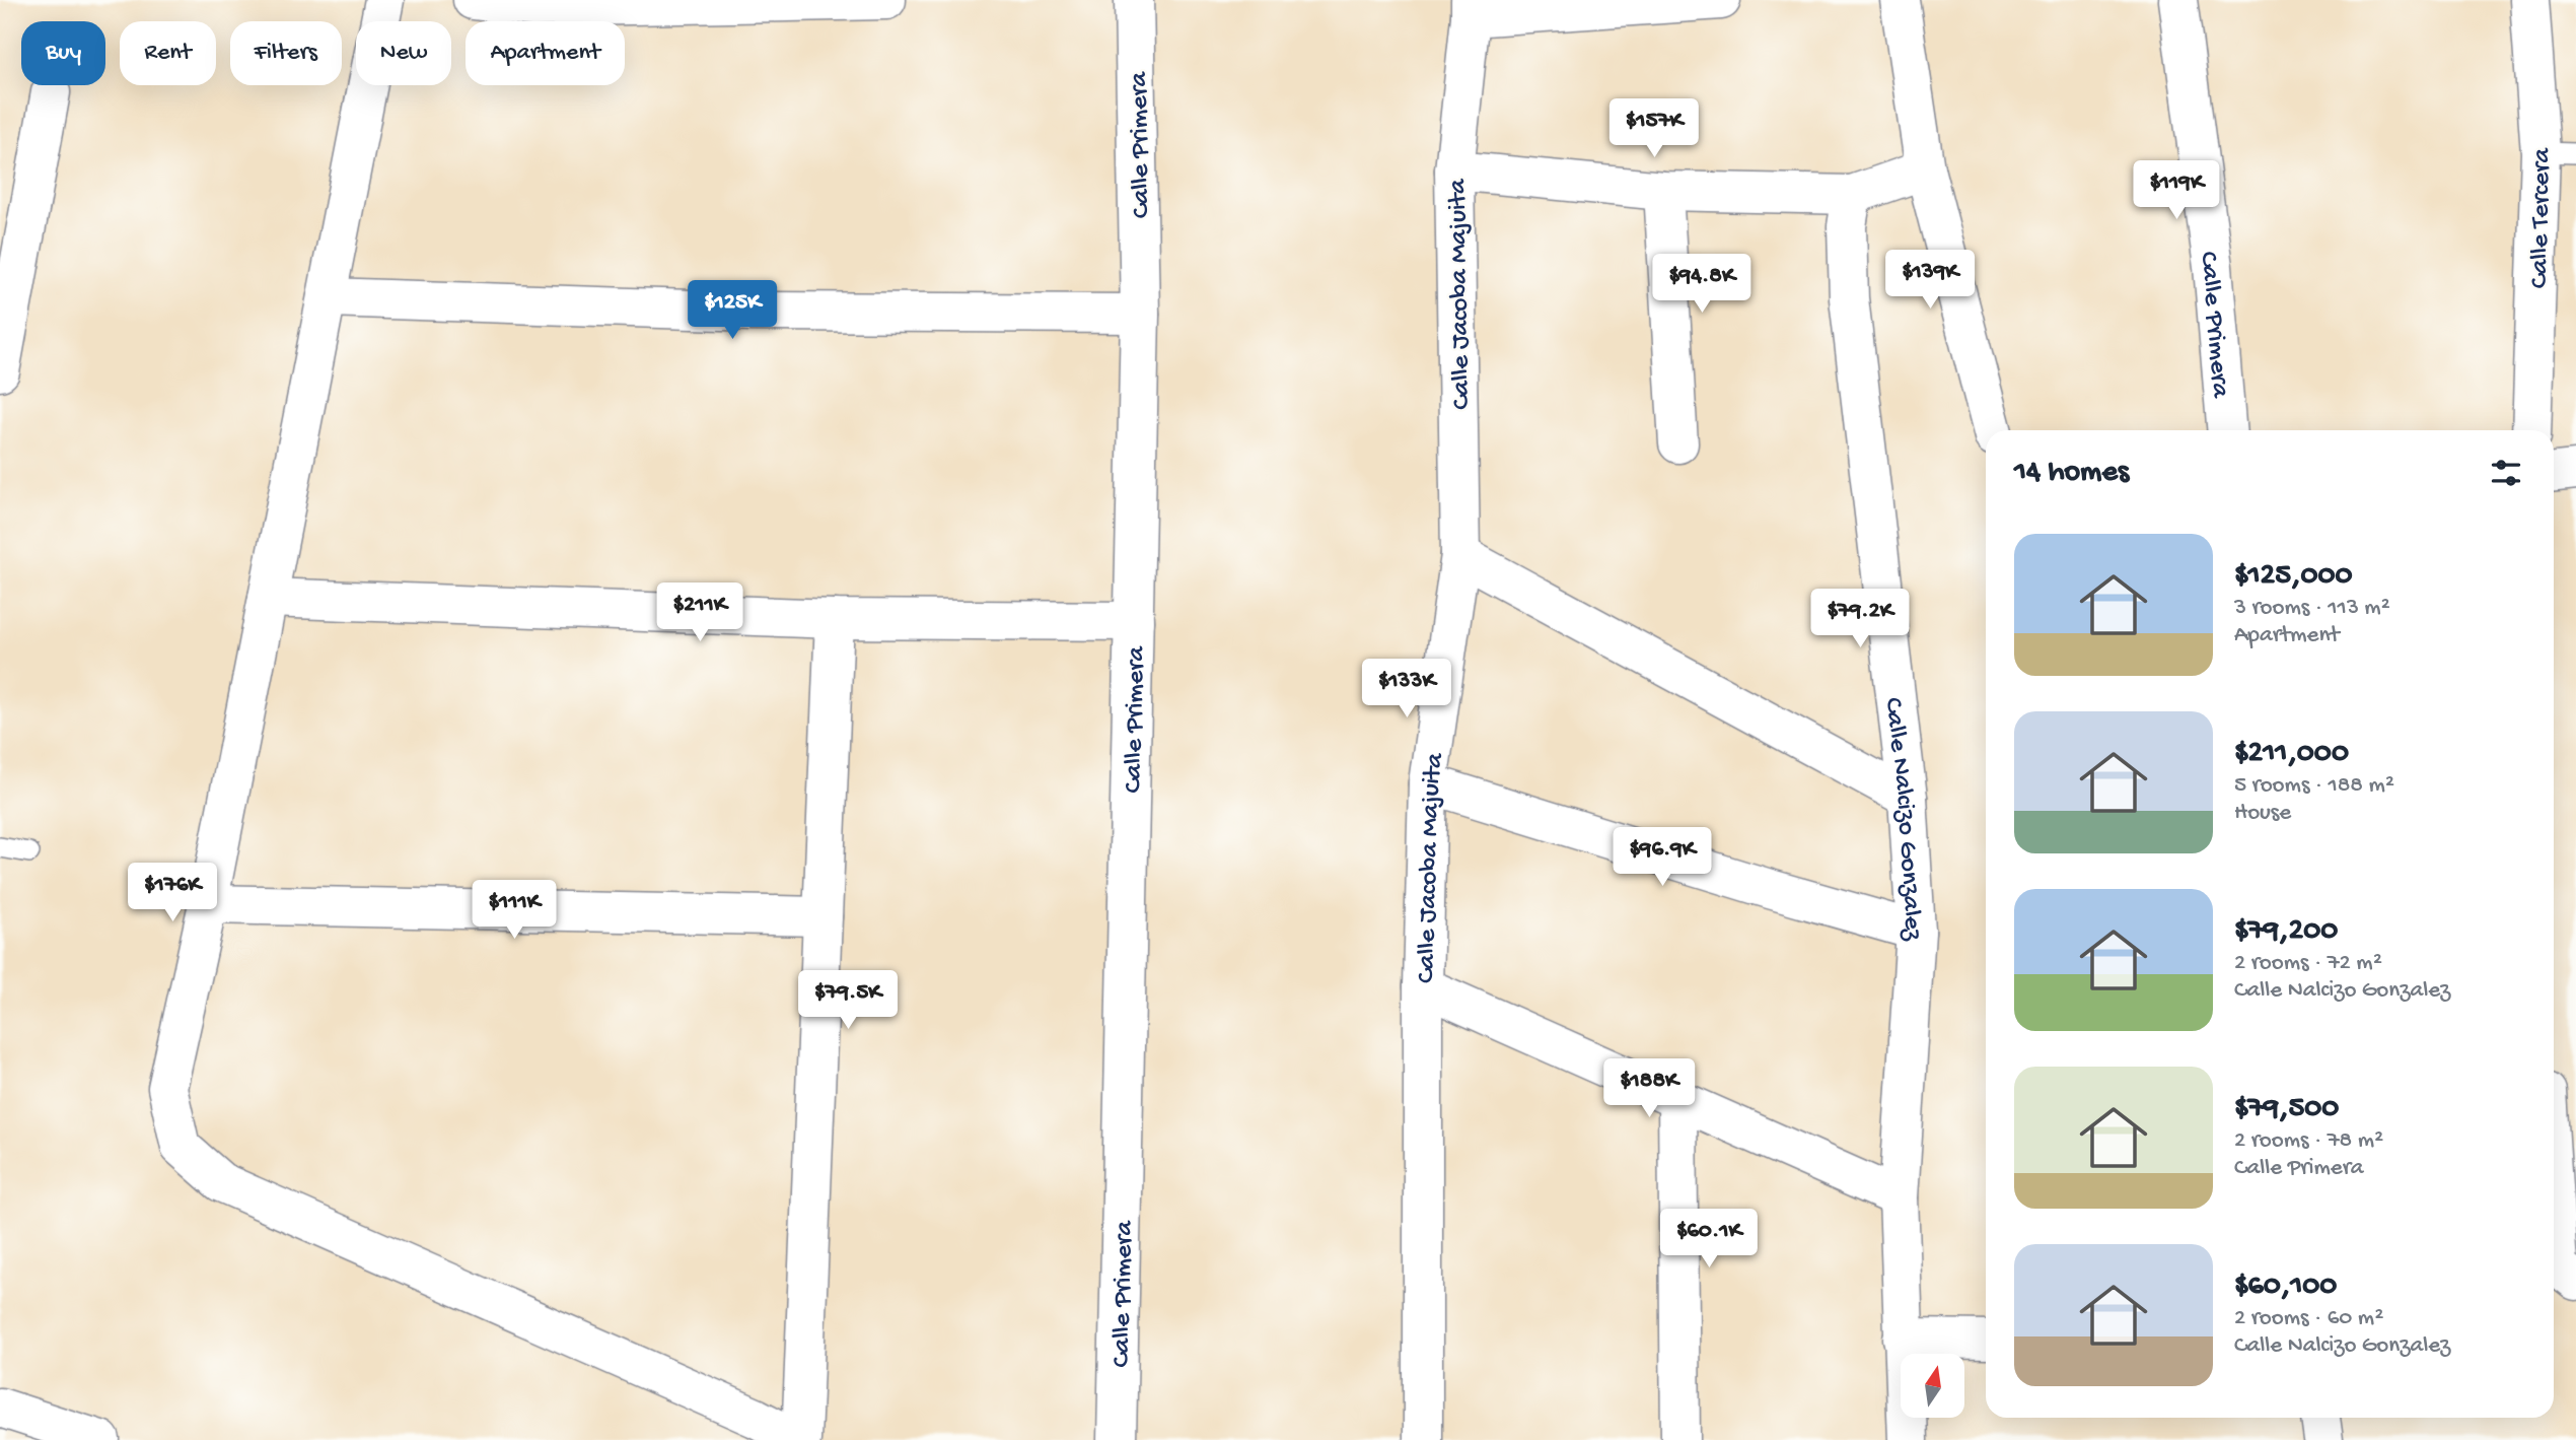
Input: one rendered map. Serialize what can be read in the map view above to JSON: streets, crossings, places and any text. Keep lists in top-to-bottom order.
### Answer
{
  "streets": {
    "street": [
      "Calle Primera",
      "Calle Tercera",
      "Calle Jacoba Majuita",
      "Calle Nalcizo Gonzalez"
    ]
  },
  "north": "top",
  "page": {
    "chip": [
      "Buy",
      "Rent",
      "Filters",
      "New",
      "Apartment"
    ],
    "price": [
      "$157K",
      "$119K",
      "$139K",
      "$94.8K",
      "$125K",
      "$211K",
      "$79.2K",
      "$133K",
      "$96.9K",
      "$176K",
      "$111K",
      "$79.5K",
      "$188K",
      "$60.1K"
    ],
    "heading": "14 homes",
    "list": [
      {
        "name": "$125,000",
        "note": "3 rooms · 113 m² · Apartment"
      },
      {
        "name": "$211,000",
        "note": "5 rooms · 188 m² · House"
      },
      {
        "name": "$79,200",
        "note": "2 rooms · 72 m² · Calle Nalcizo Gonzalez"
      },
      {
        "name": "$79,500",
        "note": "2 rooms · 78 m² · Calle Primera"
      },
      {
        "name": "$60,100",
        "note": "2 rooms · 60 m² · Calle Nalcizo Gonzalez"
      }
    ]
  }
}
